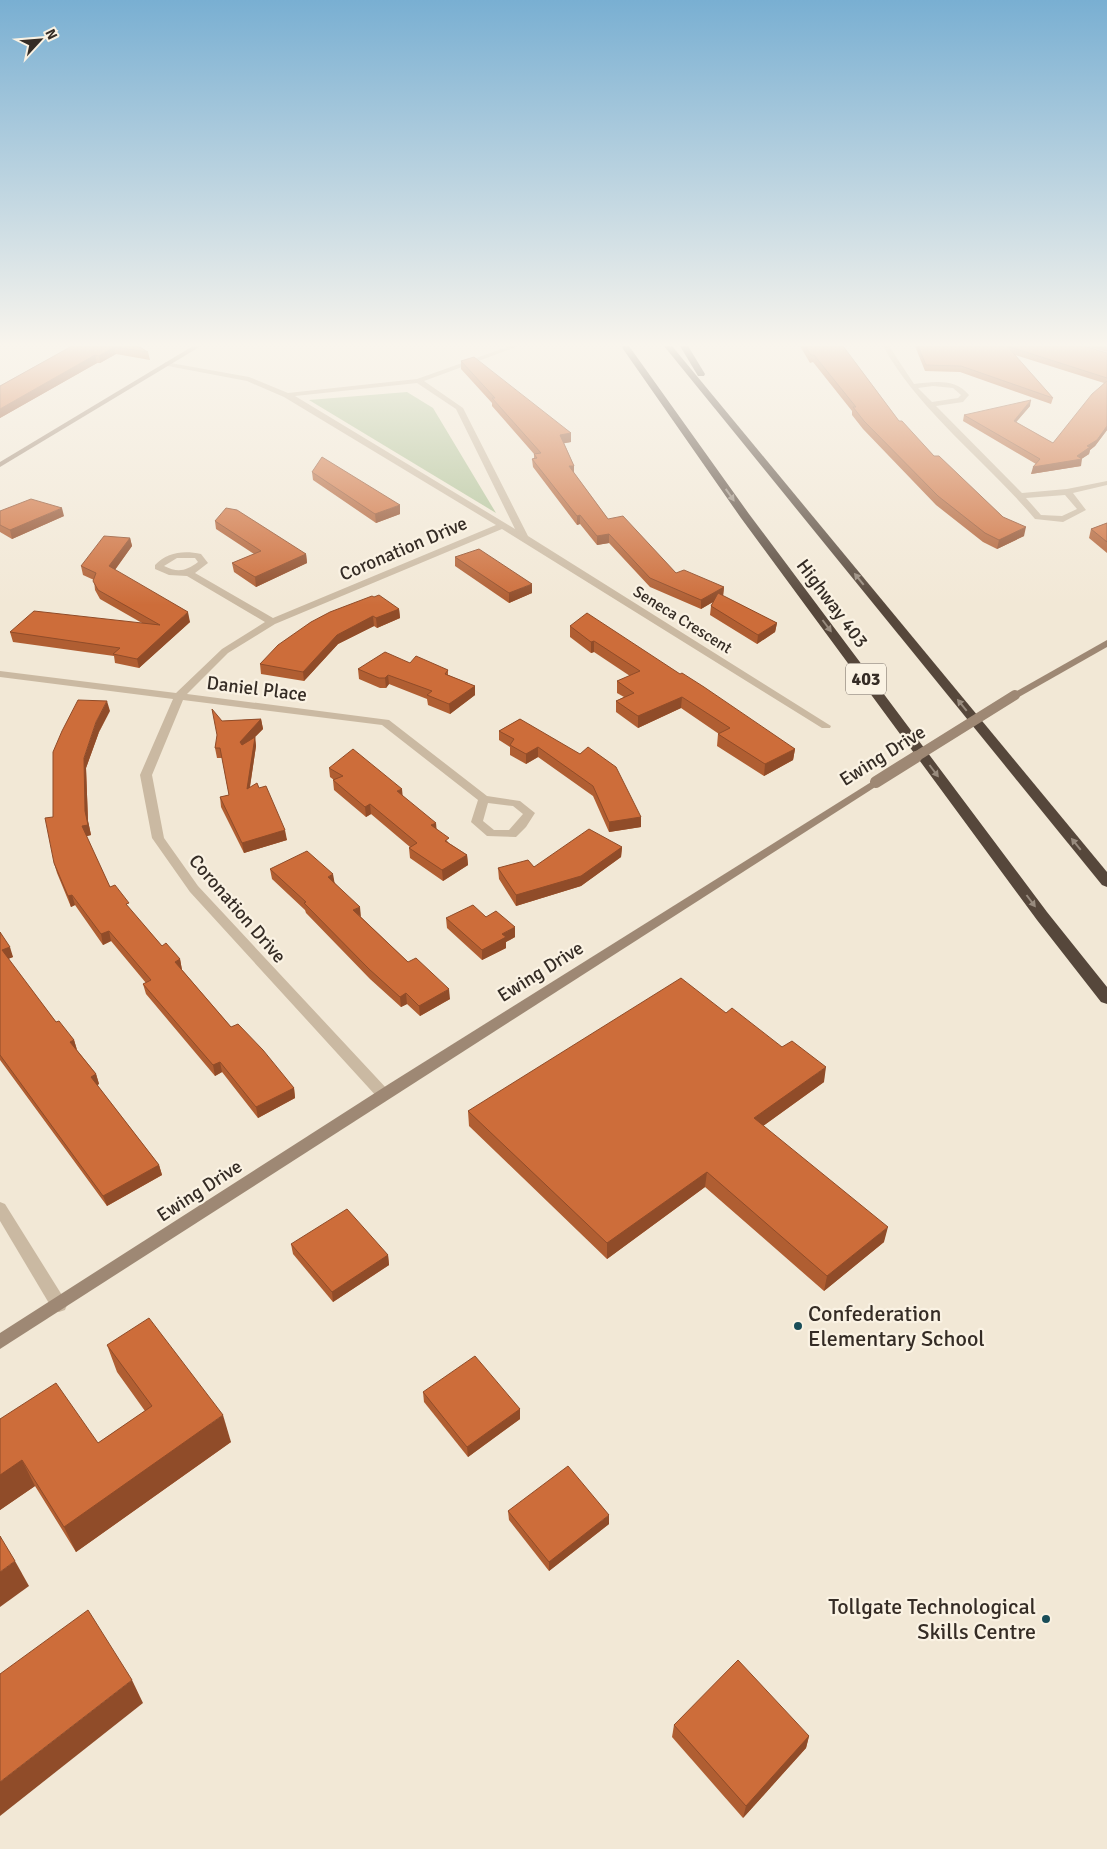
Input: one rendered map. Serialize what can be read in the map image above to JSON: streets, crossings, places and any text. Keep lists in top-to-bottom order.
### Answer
{
  "streets": {
    "highway": ["Highway 403", "403"],
    "street": [
      "Coronation Drive",
      "Seneca Crescent",
      "Daniel Place",
      "Ewing Drive"
    ]
  },
  "crossings": [
    ["Coronation Drive", "Seneca Crescent"],
    ["Coronation Drive", "Daniel Place"],
    ["Coronation Drive", "Ewing Drive"]
  ],
  "places": ["Confederation Elementary School", "Tollgate Technological Skills Centre"],
  "north": "top right"
}
